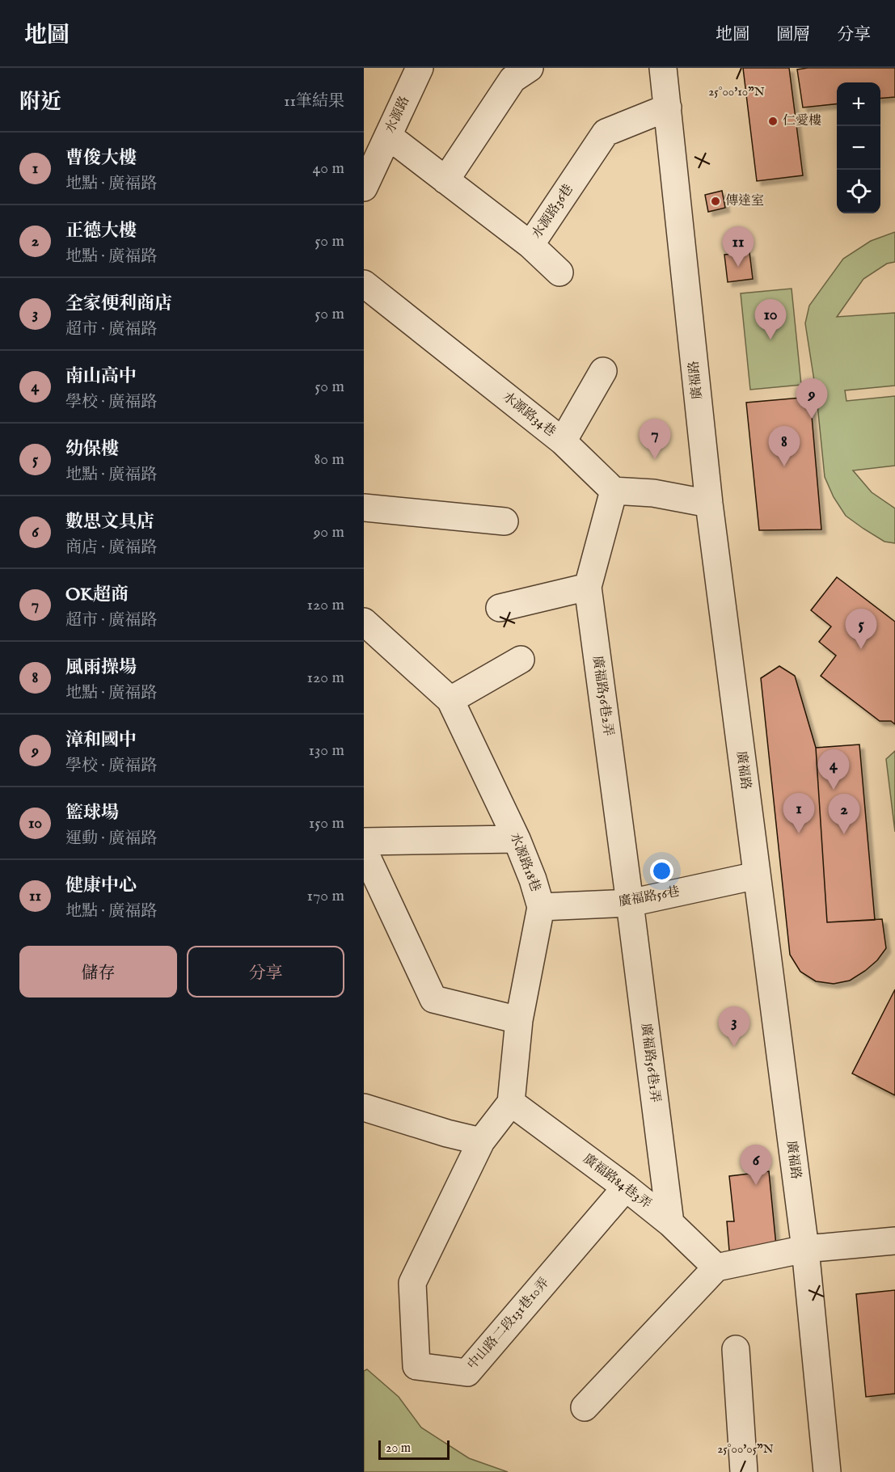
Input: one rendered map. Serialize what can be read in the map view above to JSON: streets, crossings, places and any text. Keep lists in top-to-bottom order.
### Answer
{
  "streets": {
    "street": [
      "水源路",
      "水源路36巷",
      "廣福路",
      "水源路34巷",
      "廣福路56巷2弄",
      "水源路18巷",
      "廣福路56巷",
      "廣福路56巷1弄",
      "廣福路84巷3弄",
      "中山路二段131巷10弄"
    ]
  },
  "crossings": [
    ["水源路", "水源路36巷"],
    ["水源路36巷", "廣福路"],
    ["廣福路", "廣福路56巷"],
    ["水源路34巷", "廣福路56巷2弄"],
    ["廣福路56巷2弄", "廣福路56巷"],
    ["廣福路56巷2弄", "廣福路56巷1弄"],
    ["水源路18巷", "廣福路56巷"],
    ["水源路18巷", "廣福路84巷3弄"],
    ["廣福路56巷", "廣福路56巷1弄"],
    ["廣福路56巷1弄", "廣福路84巷3弄"],
    ["廣福路84巷3弄", "中山路二段131巷10弄"]
  ],
  "places": ["仁愛樓", "傳達室"],
  "scale_bar": "20 m",
  "page": {
    "header": "地圖",
    "nav": ["地圖", "圖層", "分享"],
    "heading": ["附近", "11筆結果"],
    "map_buttons": ["+", "−"],
    "list": [
      {
        "mark": "1",
        "name": "曹俊大樓",
        "note": "地點 · 廣福路",
        "value": "40 m"
      },
      {
        "mark": "2",
        "name": "正德大樓",
        "note": "地點 · 廣福路",
        "value": "50 m"
      },
      {
        "mark": "3",
        "name": "全家便利商店",
        "note": "超市 · 廣福路",
        "value": "50 m"
      },
      {
        "mark": "4",
        "name": "南山高中",
        "note": "學校 · 廣福路",
        "value": "50 m"
      },
      {
        "mark": "5",
        "name": "幼保樓",
        "note": "地點 · 廣福路",
        "value": "80 m"
      },
      {
        "mark": "6",
        "name": "數思文具店",
        "note": "商店 · 廣福路",
        "value": "90 m"
      },
      {
        "mark": "7",
        "name": "OK超商",
        "note": "超市 · 廣福路",
        "value": "120 m"
      },
      {
        "mark": "8",
        "name": "風雨操場",
        "note": "地點 · 廣福路",
        "value": "120 m"
      },
      {
        "mark": "9",
        "name": "漳和國中",
        "note": "學校 · 廣福路",
        "value": "130 m"
      },
      {
        "mark": "10",
        "name": "籃球場",
        "note": "運動 · 廣福路",
        "value": "150 m"
      },
      {
        "mark": "11",
        "name": "健康中心",
        "note": "地點 · 廣福路",
        "value": "170 m"
      }
    ],
    "pins": [
      "11",
      "10",
      "9",
      "7",
      "8",
      "5",
      "4",
      "1",
      "2",
      "3",
      "6"
    ],
    "buttons": ["儲存", "分享"],
    "scale": "20 m"
  },
  "coordinates": ["25°00'10\"N", "25°00'05\"N"]
}
